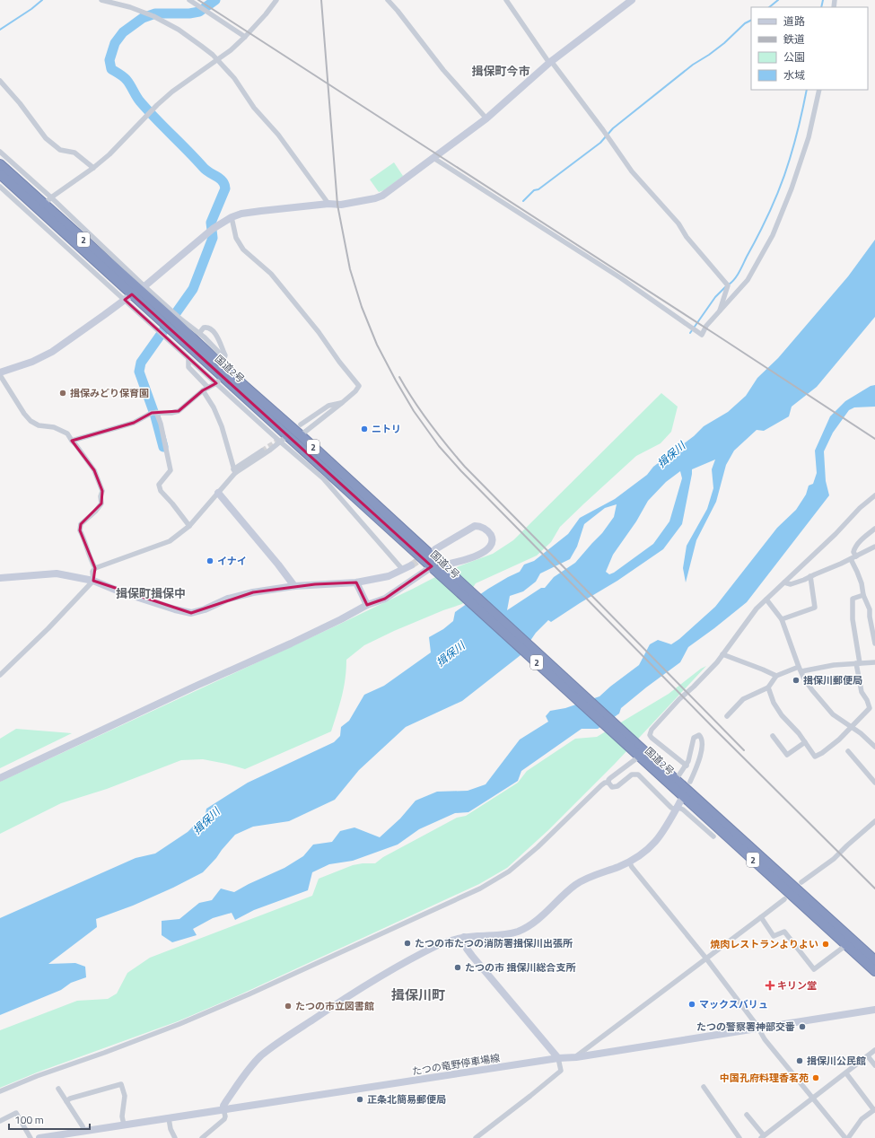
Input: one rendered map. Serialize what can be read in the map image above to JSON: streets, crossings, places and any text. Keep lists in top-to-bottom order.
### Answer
{
  "streets": {
    "highway": ["2", "国道2号"],
    "street": ["たつの竜野停車場線"]
  },
  "districts": ["揖保町今市", "揖保町揖保中", "揖保川町"],
  "water": ["揖保川"],
  "places": {
    "other": [
      "揖保みどり保育園",
      "ニトリ",
      "イナイ",
      "揖保川郵便局",
      "たつの市たつの消防署揖保川出張所",
      "焼肉レストランよりよい",
      "たつの市 揖保川総合支所",
      "マックスバリュ",
      "たつの市立図書館",
      "たつの警察署神部交番",
      "揖保川公民館",
      "中国孔府料理香茗苑",
      "正条北簡易郵便局"
    ],
    "health": ["キリン堂"]
  },
  "legend": [
    "道路",
    "鉄道",
    "公園",
    "水域"
  ],
  "scale_bar": "100 m"
}
